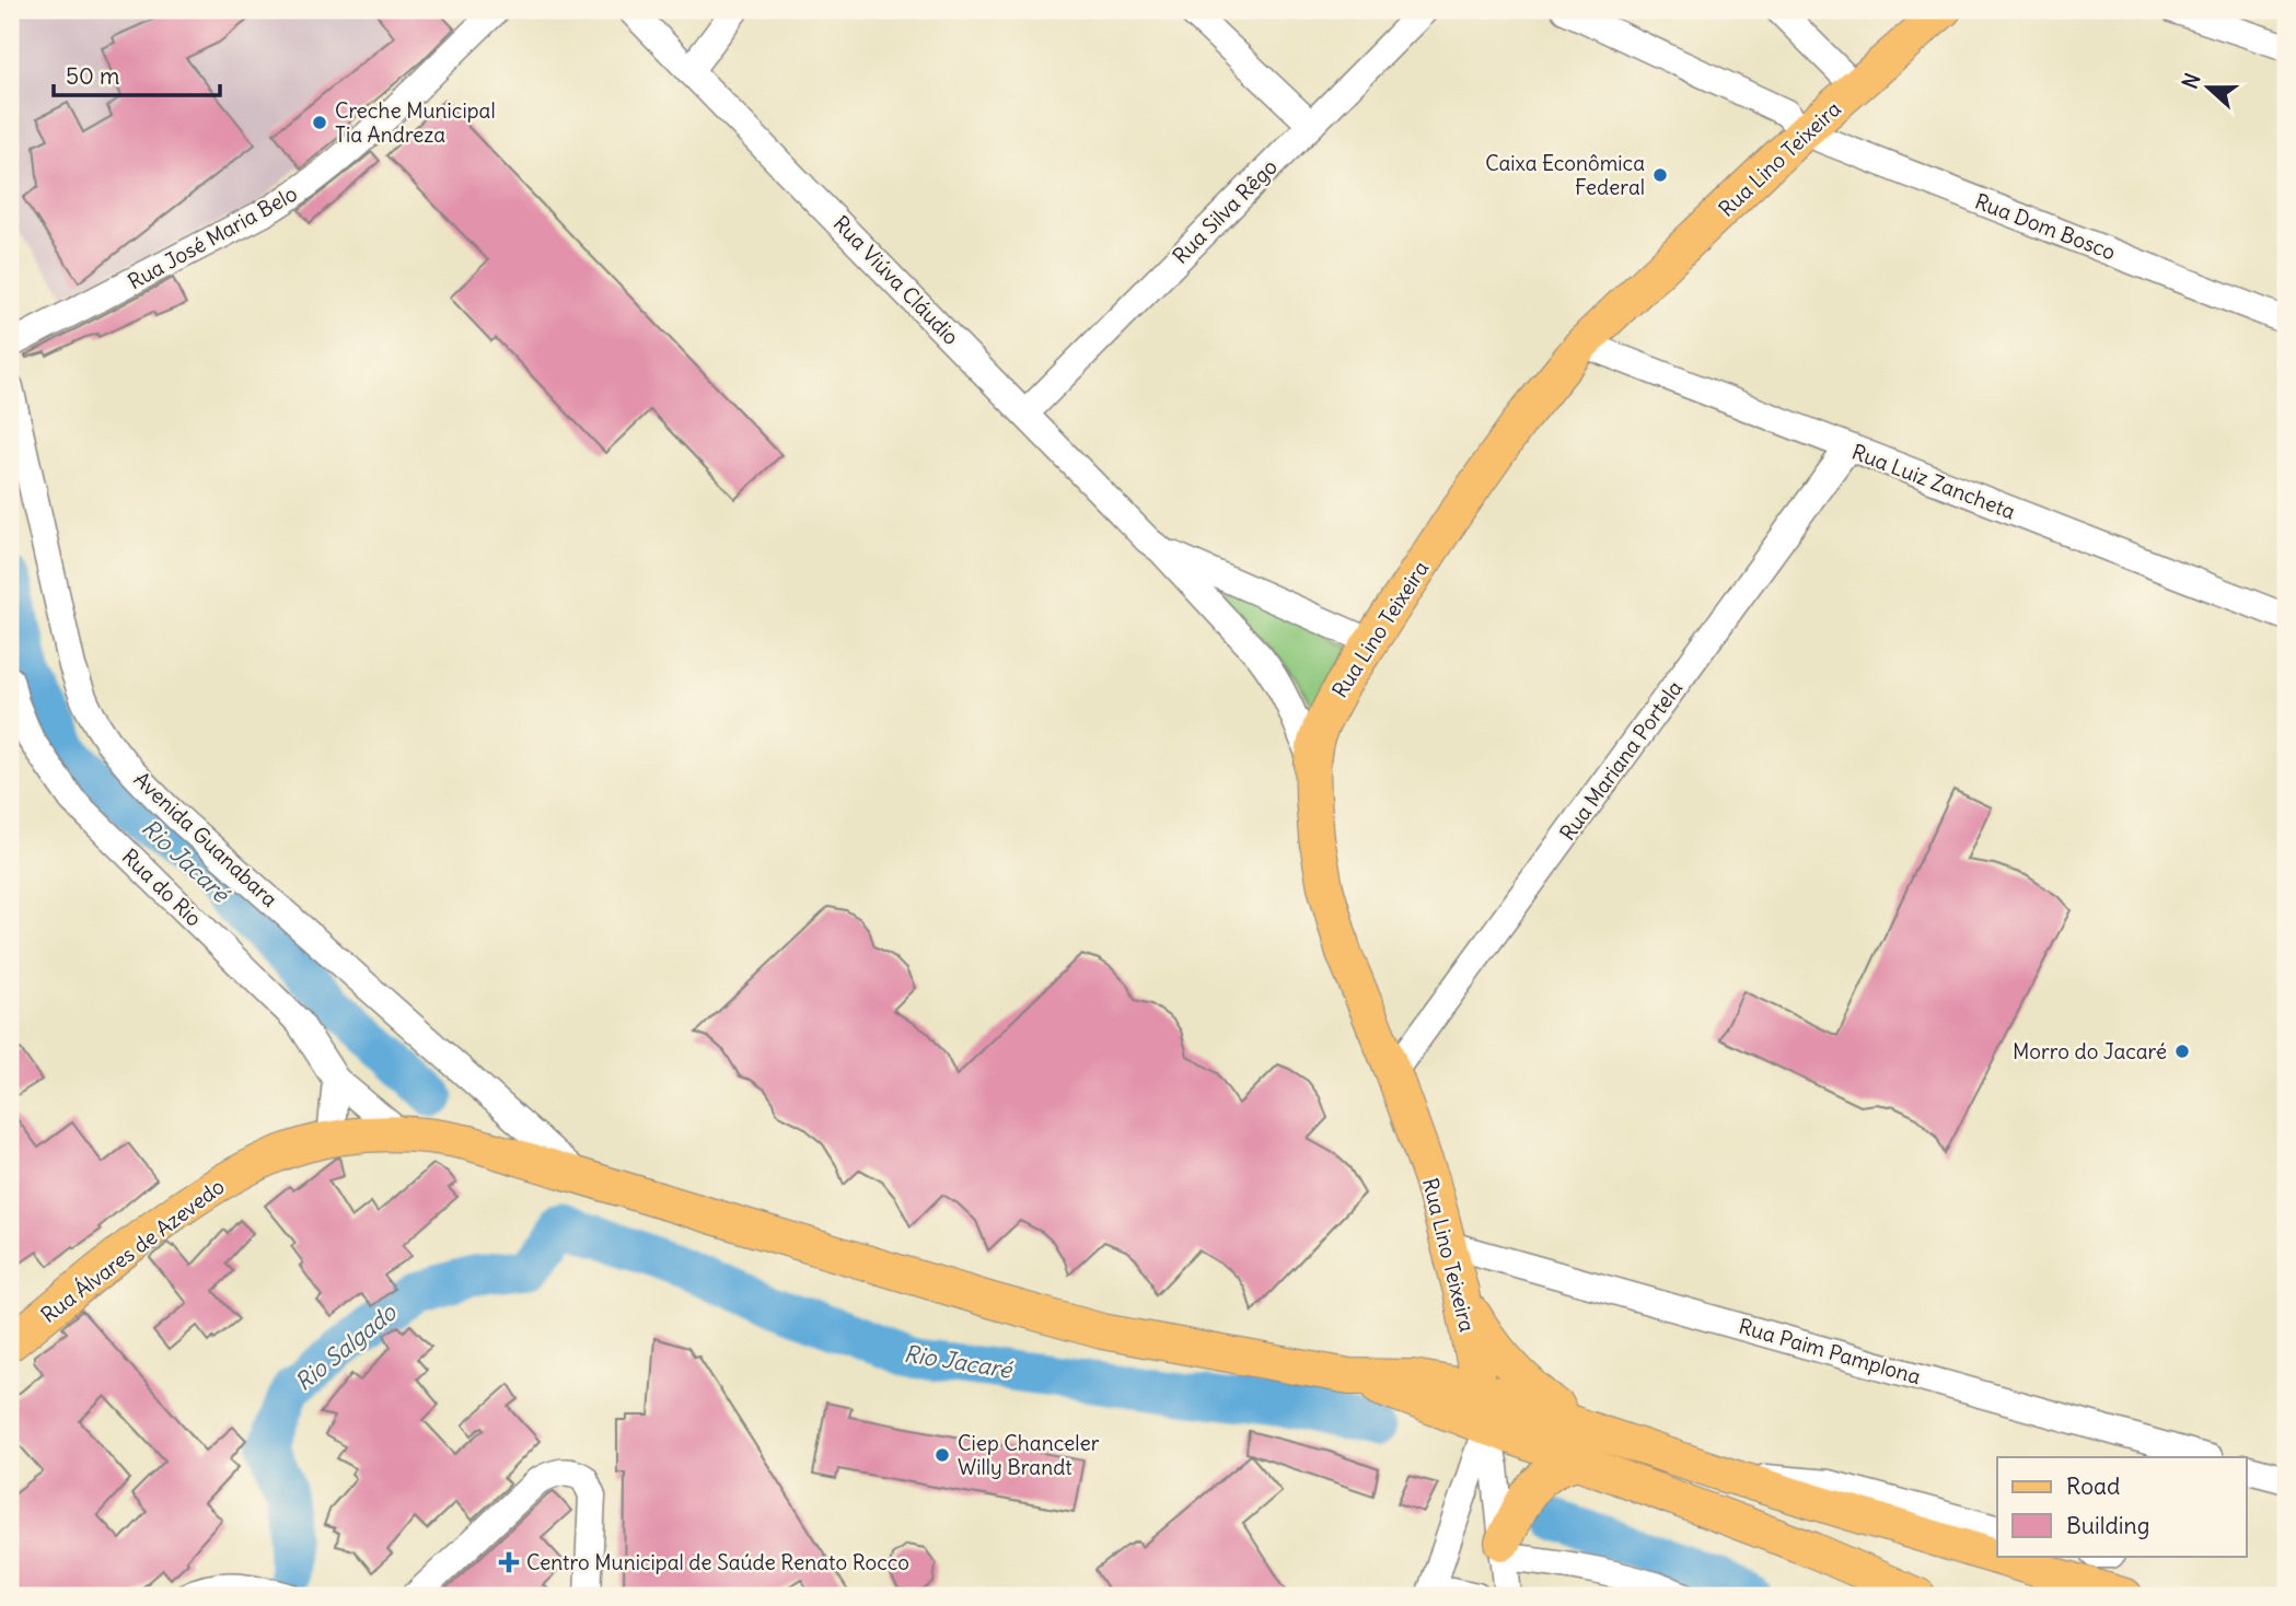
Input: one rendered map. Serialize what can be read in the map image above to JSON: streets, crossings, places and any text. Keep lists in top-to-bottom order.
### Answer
{
  "streets": {
    "main road": ["Rua Lino Teixeira", "Rua Álvares de Azevedo"],
    "street": [
      "Rua Silva Rêgo",
      "Rua Dom Bosco",
      "Rua José Maria Belo",
      "Rua Viúva Cláudio",
      "Rua Luiz Zancheta",
      "Rua Mariana Portela",
      "Avenida Guanabara",
      "Rua do Rio",
      "Rua Paim Pamplona"
    ]
  },
  "crossings": [
    ["Rua Lino Teixeira", "Rua Dom Bosco"],
    ["Rua Lino Teixeira", "Rua Luiz Zancheta"],
    ["Rua Lino Teixeira", "Rua Mariana Portela"],
    ["Rua Lino Teixeira", "Rua Paim Pamplona"],
    ["Rua Silva Rêgo", "Rua Viúva Cláudio"],
    ["Rua Luiz Zancheta", "Rua Mariana Portela"],
    ["Avenida Guanabara", "Rua Álvares de Azevedo"],
    ["Rua do Rio", "Rua Álvares de Azevedo"]
  ],
  "water": ["Rio Jacaré", "Rio Salgado"],
  "places": {
    "other": [
      "Creche Municipal Tia Andreza",
      "Caixa Econômica Federal",
      "Morro do Jacaré",
      "Ciep Chanceler Willy Brandt"
    ],
    "health": ["Centro Municipal de Saúde Renato Rocco"]
  },
  "legend": ["Road", "Building"],
  "scale_bar": "50 m",
  "north": "left"
}
